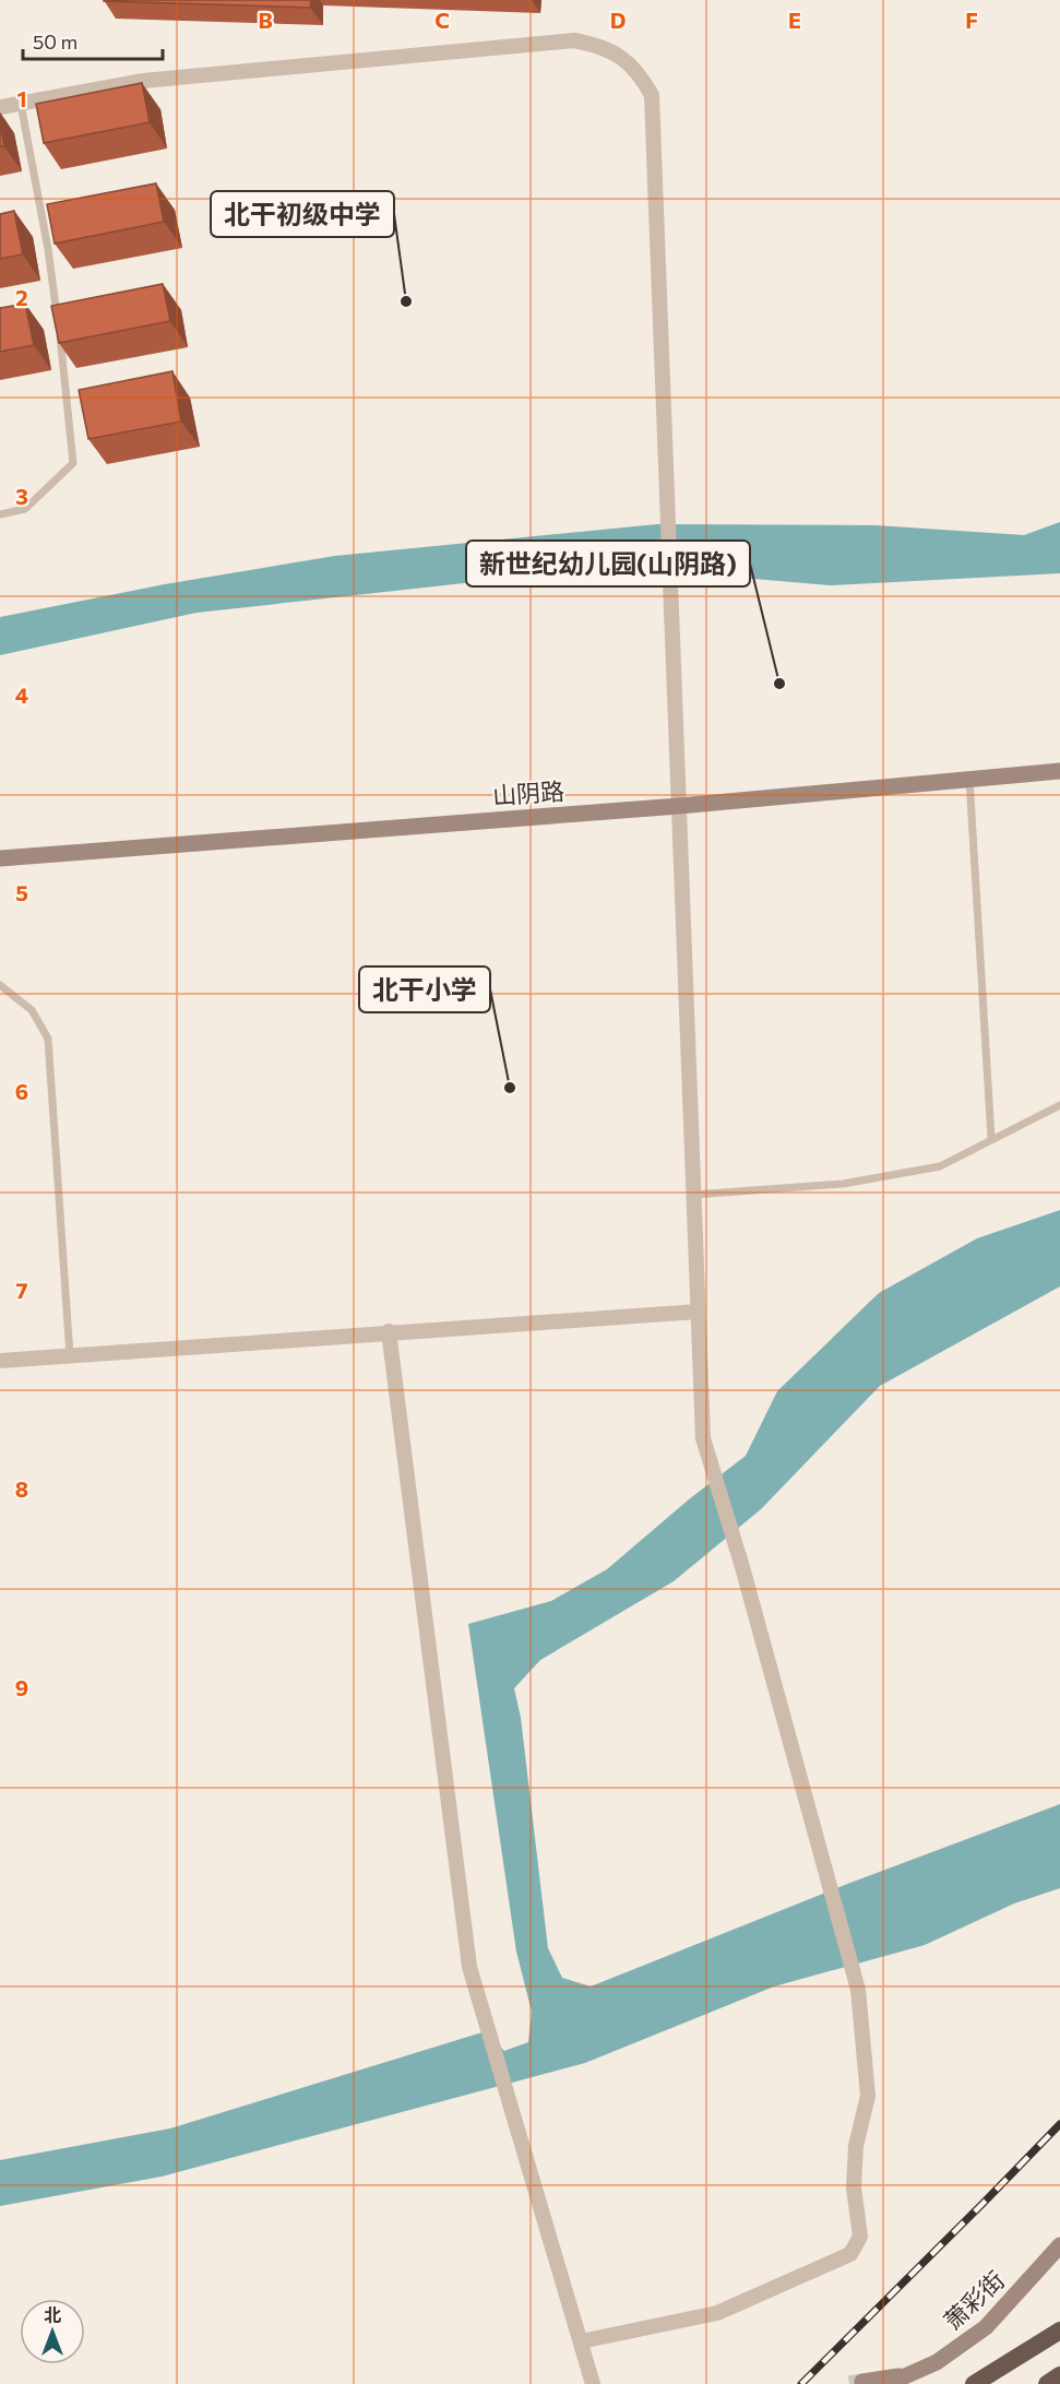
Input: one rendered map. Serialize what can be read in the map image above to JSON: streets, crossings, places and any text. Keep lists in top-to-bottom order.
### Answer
{
  "streets": {
    "main road": ["山阴路", "萧彩街"]
  },
  "places": ["北干初级中学", "新世纪幼儿园(山阴路)", "北干小学"],
  "scale_bar": "50 m",
  "north": "top",
  "grid": {
    "columns": [
      "B",
      "C",
      "D",
      "E",
      "F"
    ],
    "rows": [
      "1",
      "2",
      "3",
      "4",
      "5",
      "6",
      "7",
      "8",
      "9"
    ]
  }
}
